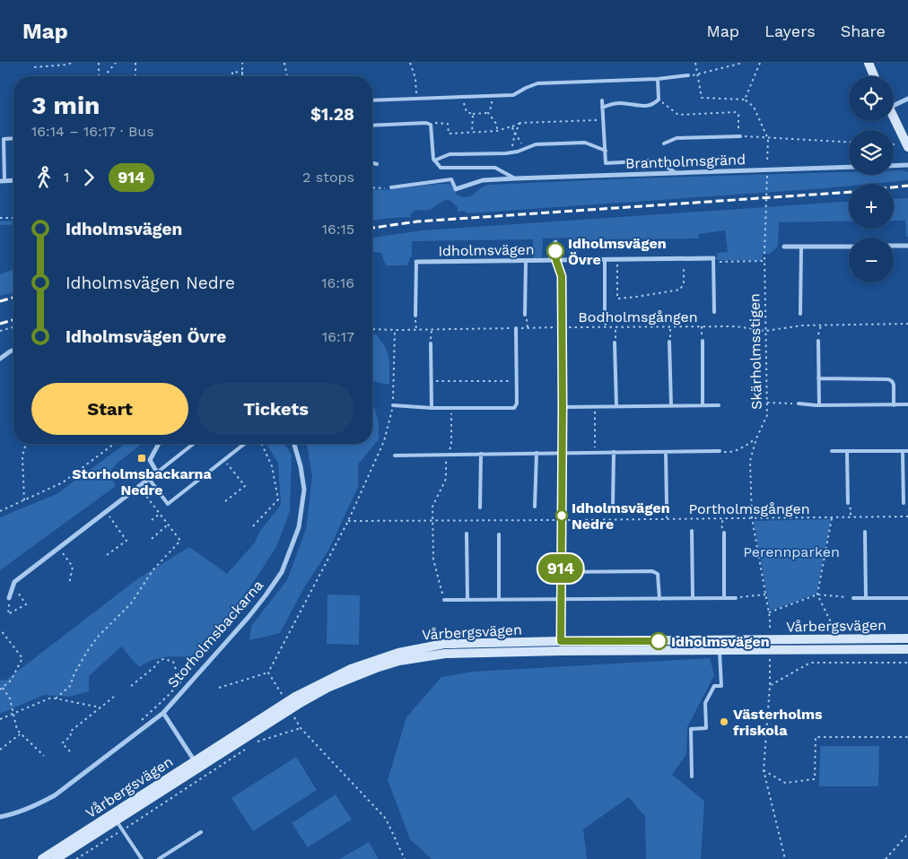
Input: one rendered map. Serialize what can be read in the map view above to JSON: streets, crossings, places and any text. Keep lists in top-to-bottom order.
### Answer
{
  "streets": {
    "street": [
      "Brantholmsgränd",
      "Idholmsvägen",
      "Vårbergsvägen",
      "Storholmsbackarna"
    ],
    "path": ["Bodholmsgången", "Skärholmsstigen", "Portholmsgången"]
  },
  "crossings": [
    ["Idholmsvägen", "Bodholmsgången"],
    ["Idholmsvägen", "Portholmsgången"],
    ["Idholmsvägen", "Vårbergsvägen"],
    ["Bodholmsgången", "Skärholmsstigen"],
    ["Skärholmsstigen", "Portholmsgången"]
  ],
  "parks": ["Perennparken"],
  "places": {
    "other": [
      "Idholmsvägen Övre",
      "Idholmsvägen Nedre",
      "Idholmsvägen",
      "Västerholms friskola"
    ],
    "transit": ["Storholmsbackarna Nedre"]
  },
  "lines": ["bus line 914"],
  "page": {
    "header": "Map",
    "nav": ["Map", "Layers", "Share"],
    "on_map": "914",
    "map_buttons": ["+", "−"],
    "heading": ["3 min", "16:14 – 16:17 · Bus", "$1.28"],
    "legs": ["1", "914", "2 stops"],
    "list": [
      {
        "name": "Idholmsvägen",
        "value": "16:15"
      },
      {
        "name": "Idholmsvägen Nedre",
        "value": "16:16"
      },
      {
        "name": "Idholmsvägen Övre",
        "value": "16:17"
      }
    ],
    "buttons": ["Start", "Tickets"]
  }
}
